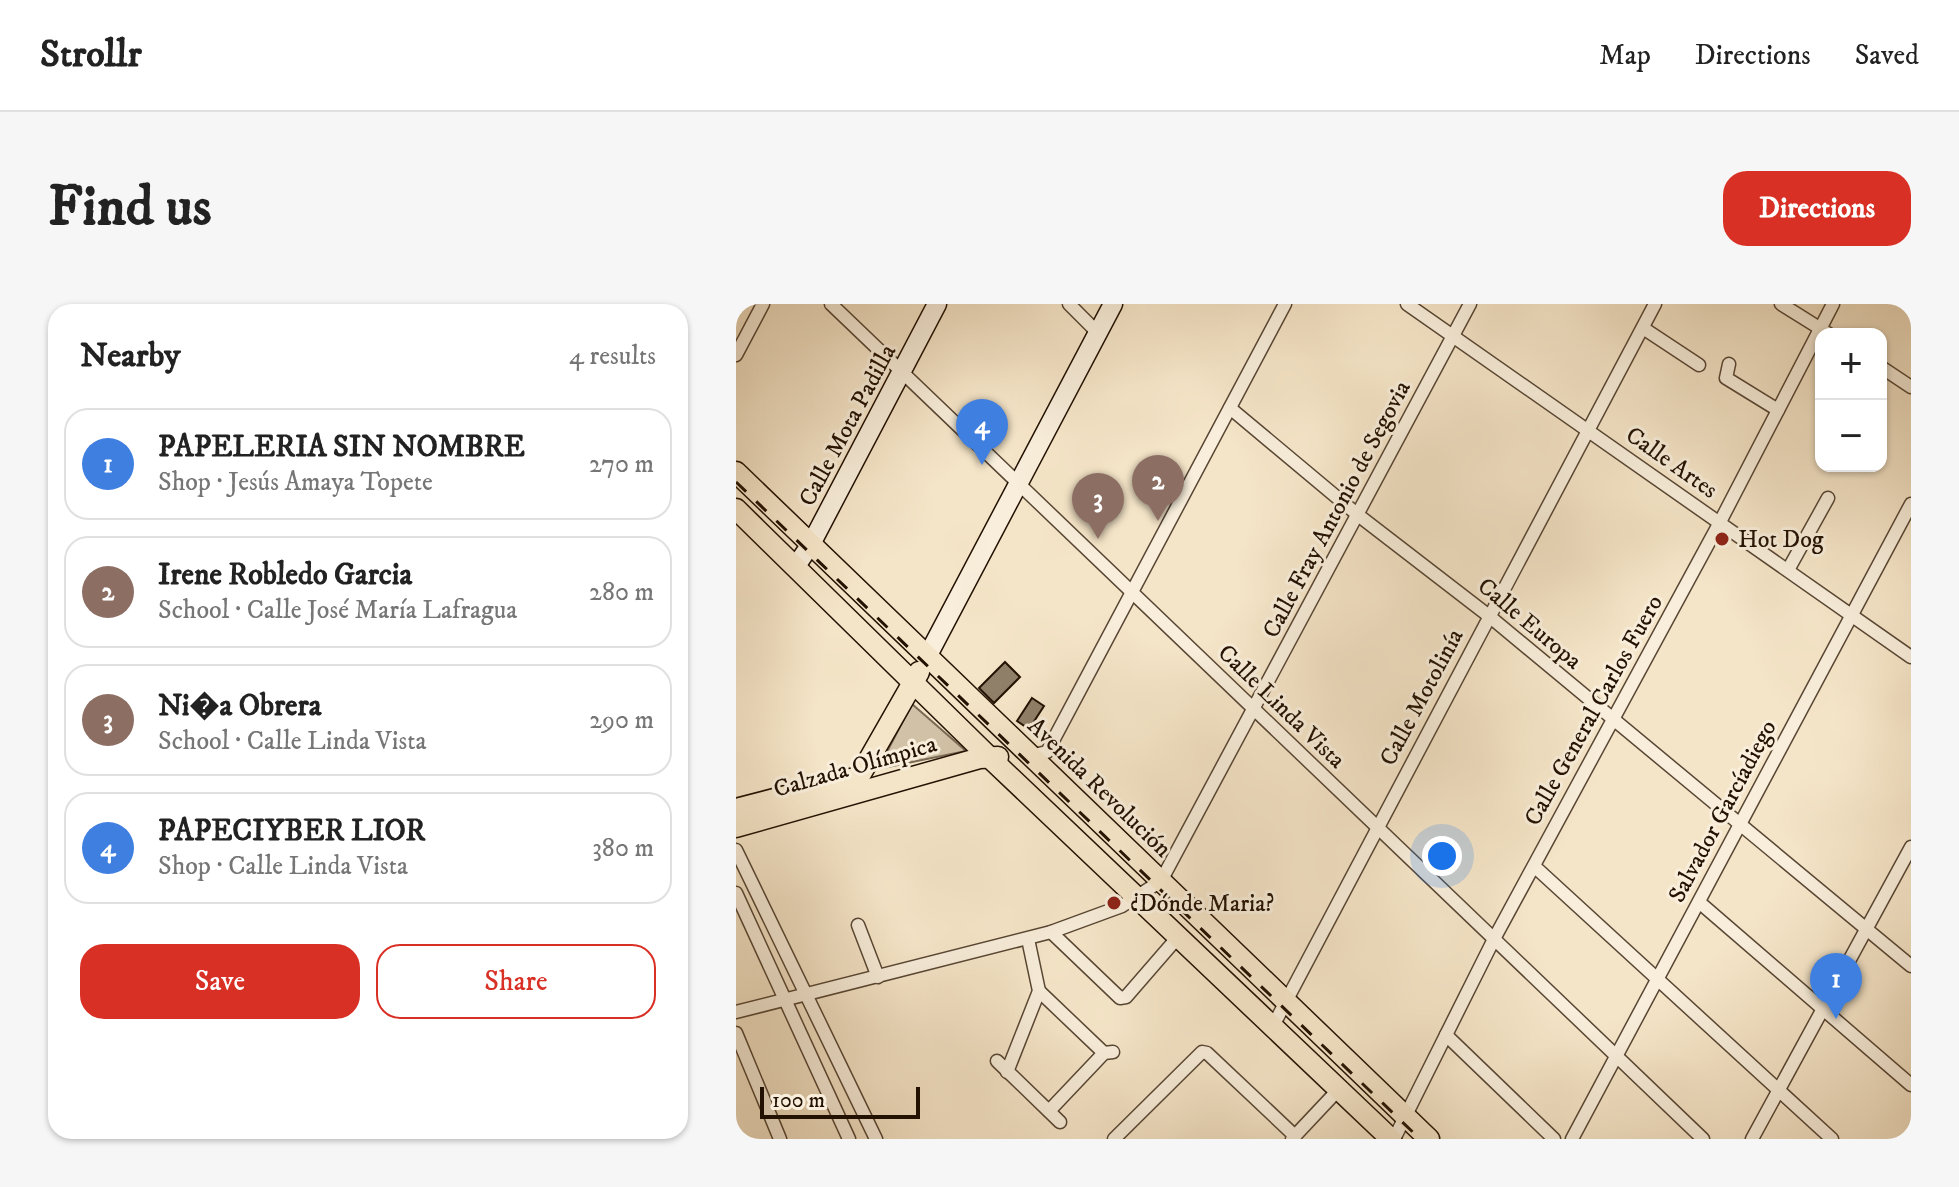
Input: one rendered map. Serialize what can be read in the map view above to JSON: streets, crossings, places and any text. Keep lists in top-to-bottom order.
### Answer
{
  "streets": {
    "main road": ["Calzada Olímpica", "Avenida Revolución"],
    "street": [
      "Calle Mota Padilla",
      "Calle Artes",
      "Calle Fray Antonio de Segovia",
      "Calle Europa",
      "Calle Motolinía",
      "Calle Linda Vista",
      "Calle General Carlos Fuero",
      "Salvador Garcíadiego"
    ]
  },
  "crossings": [
    ["Calle Mota Padilla", "Calle Linda Vista"],
    ["Calle Mota Padilla", "Avenida Revolución"],
    ["Calle Artes", "Calle Fray Antonio de Segovia"],
    ["Calle Artes", "Calle Motolinía"],
    ["Calle Artes", "Calle General Carlos Fuero"],
    ["Calle Artes", "Salvador Garcíadiego"],
    ["Calle Fray Antonio de Segovia", "Calle Europa"],
    ["Calle Fray Antonio de Segovia", "Calle Linda Vista"],
    ["Calle Fray Antonio de Segovia", "Avenida Revolución"],
    ["Calle Europa", "Calle Motolinía"],
    ["Calle Europa", "Calle General Carlos Fuero"],
    ["Calle Europa", "Salvador Garcíadiego"],
    ["Calle Motolinía", "Calle Linda Vista"],
    ["Calle Motolinía", "Avenida Revolución"],
    ["Calle Linda Vista", "Calle General Carlos Fuero"],
    ["Calle Linda Vista", "Salvador Garcíadiego"],
    ["Calle General Carlos Fuero", "Avenida Revolución"],
    ["Calzada Olímpica", "Avenida Revolución"]
  ],
  "places": ["Hot Dog", "¿Dónde Maria?"],
  "scale_bar": "100 m",
  "page": {
    "header": "Strollr",
    "nav": ["Map", "Directions", "Saved"],
    "buttons": [
      "Directions",
      ["Save", "Share"]
    ],
    "title": "Find us",
    "heading": ["Nearby", "4 results"],
    "map_buttons": ["+", "−"],
    "pins": [
      "4",
      "2",
      "3",
      "1"
    ],
    "list": [
      {
        "mark": "1",
        "name": "PAPELERIA SIN NOMBRE",
        "note": "Shop · Jesús Amaya Topete",
        "value": "270 m"
      },
      {
        "mark": "2",
        "name": "Irene Robledo Garcia",
        "note": "School · Calle José María Lafragua",
        "value": "280 m"
      },
      {
        "mark": "3",
        "name": "Ni�a Obrera",
        "note": "School · Calle Linda Vista",
        "value": "290 m"
      },
      {
        "mark": "4",
        "name": "PAPECIYBER LIOR",
        "note": "Shop · Calle Linda Vista",
        "value": "380 m"
      }
    ],
    "scale": "100 m"
  }
}
